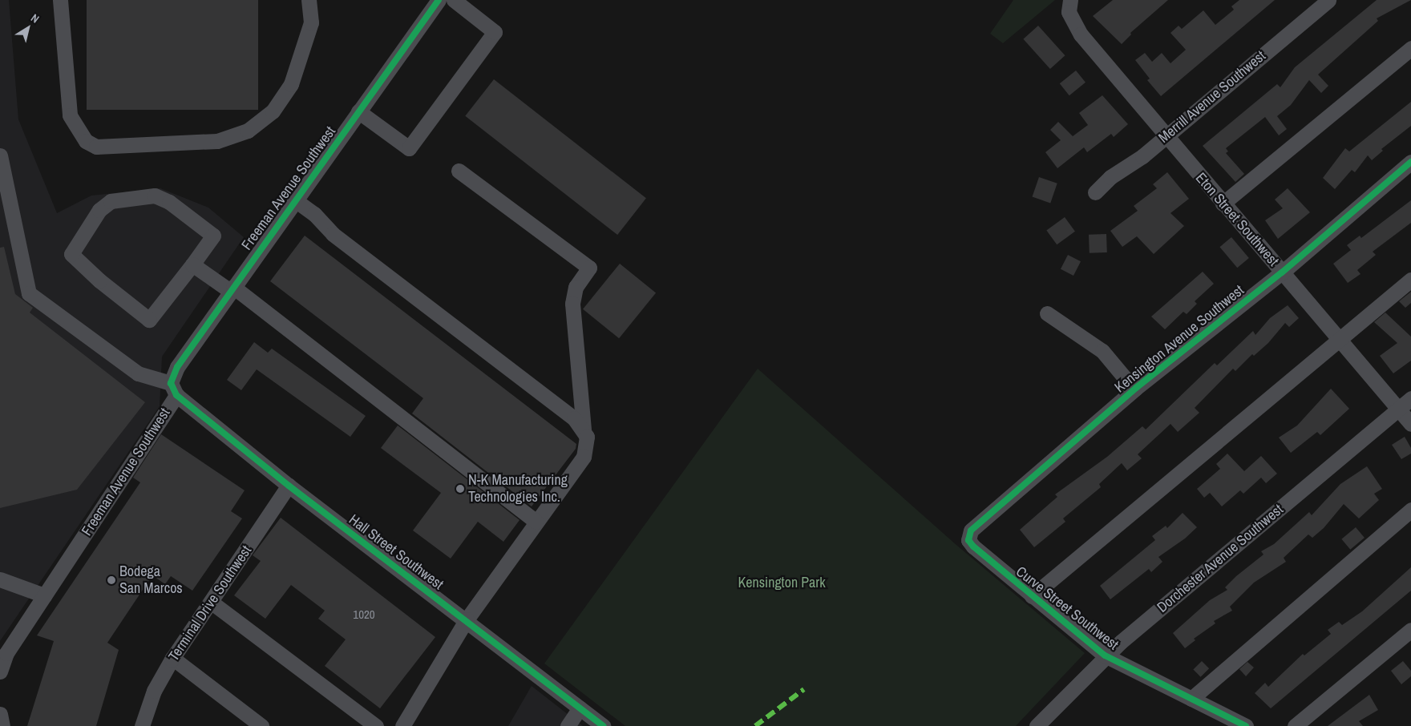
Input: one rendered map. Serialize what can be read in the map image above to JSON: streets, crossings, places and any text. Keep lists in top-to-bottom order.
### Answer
{
  "streets": {
    "street": [
      "Merrill Avenue Southwest",
      "Freeman Avenue Southwest",
      "Eton Street Southwest",
      "Kensington Avenue Southwest",
      "Hall Street Southwest",
      "Dorchester Avenue Southwest",
      "Terminal Drive Southwest",
      "Curve Street Southwest"
    ]
  },
  "crossings": [
    ["Merrill Avenue Southwest", "Eton Street Southwest"],
    ["Freeman Avenue Southwest", "Hall Street Southwest"],
    ["Eton Street Southwest", "Kensington Avenue Southwest"],
    ["Eton Street Southwest", "Dorchester Avenue Southwest"],
    ["Kensington Avenue Southwest", "Curve Street Southwest"],
    ["Hall Street Southwest", "Terminal Drive Southwest"],
    ["Dorchester Avenue Southwest", "Curve Street Southwest"]
  ],
  "parks": ["Kensington Park"],
  "places": ["N-K Manufacturing Technologies Inc.", "Bodega San Marcos"],
  "house_numbers": ["1020"],
  "north": "top right"
}
